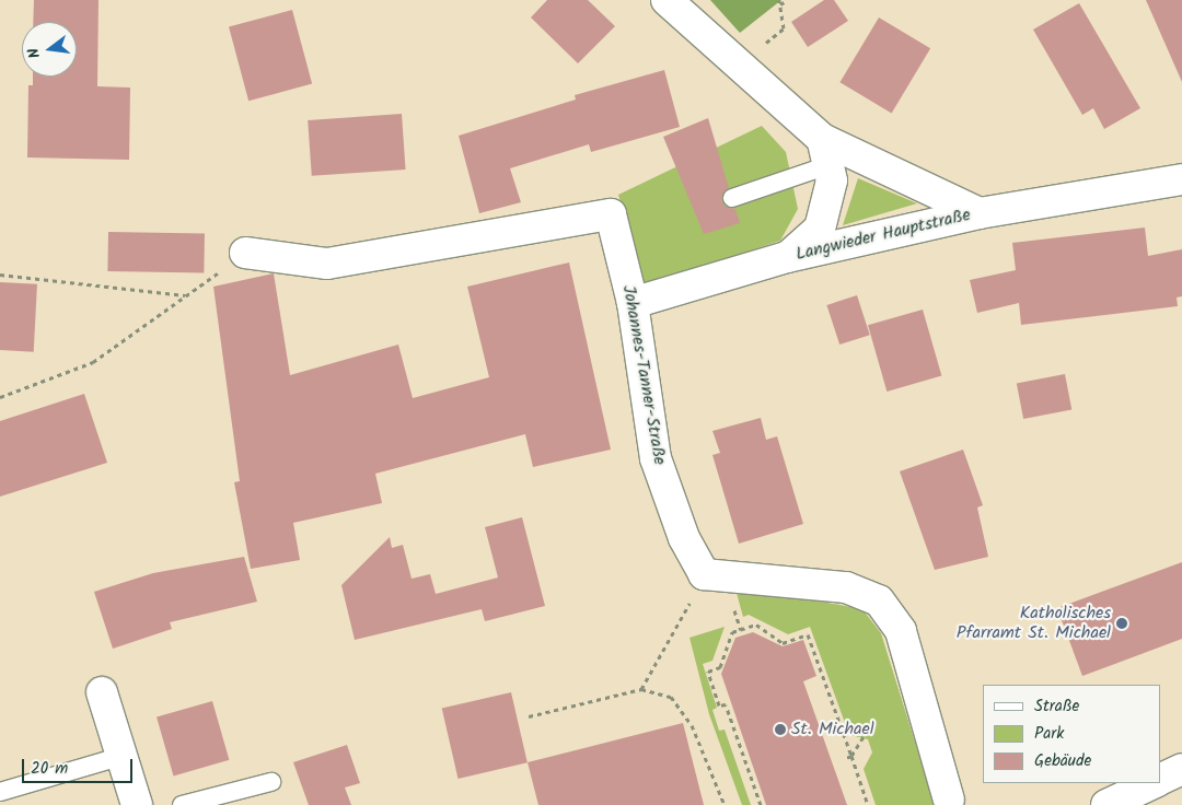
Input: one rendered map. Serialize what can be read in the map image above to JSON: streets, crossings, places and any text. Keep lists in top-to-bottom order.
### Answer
{
  "streets": {
    "street": ["Langwieder Hauptstraße", "Johannes-Tanner-Straße"]
  },
  "crossings": [
    ["Langwieder Hauptstraße", "Johannes-Tanner-Straße"]
  ],
  "places": ["Katholisches Pfarramt St. Michael", "St. Michael"],
  "legend": ["Straße", "Park", "Gebäude"],
  "scale_bar": "20 m",
  "north": "left"
}
